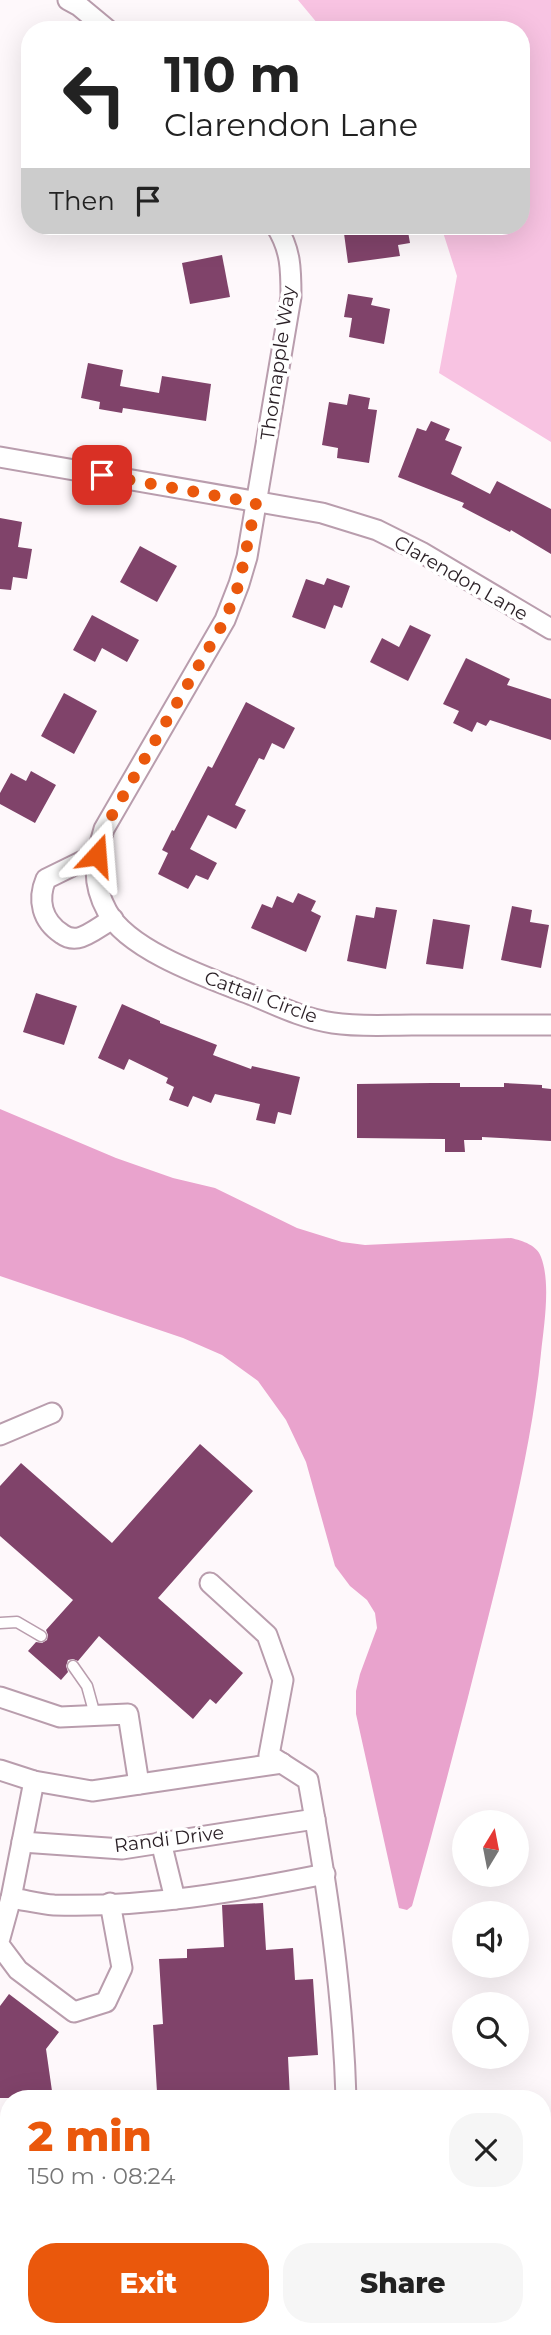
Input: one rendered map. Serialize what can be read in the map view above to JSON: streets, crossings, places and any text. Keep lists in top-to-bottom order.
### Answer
{
  "streets": {
    "street": [
      "Thornapple Way",
      "Clarendon Lane",
      "Cattail Circle",
      "Randi Drive"
    ]
  },
  "crossings": [
    ["Thornapple Way", "Clarendon Lane"],
    ["Thornapple Way", "Cattail Circle"],
    ["Clarendon Lane", "Cattail Circle"]
  ],
  "north": "top",
  "page": {
    "turn": ["110 m", "Clarendon Lane"],
    "then": "Then",
    "heading": ["2 min", "150 m · 08:24"],
    "buttons": ["Exit", "Share"]
  }
}
